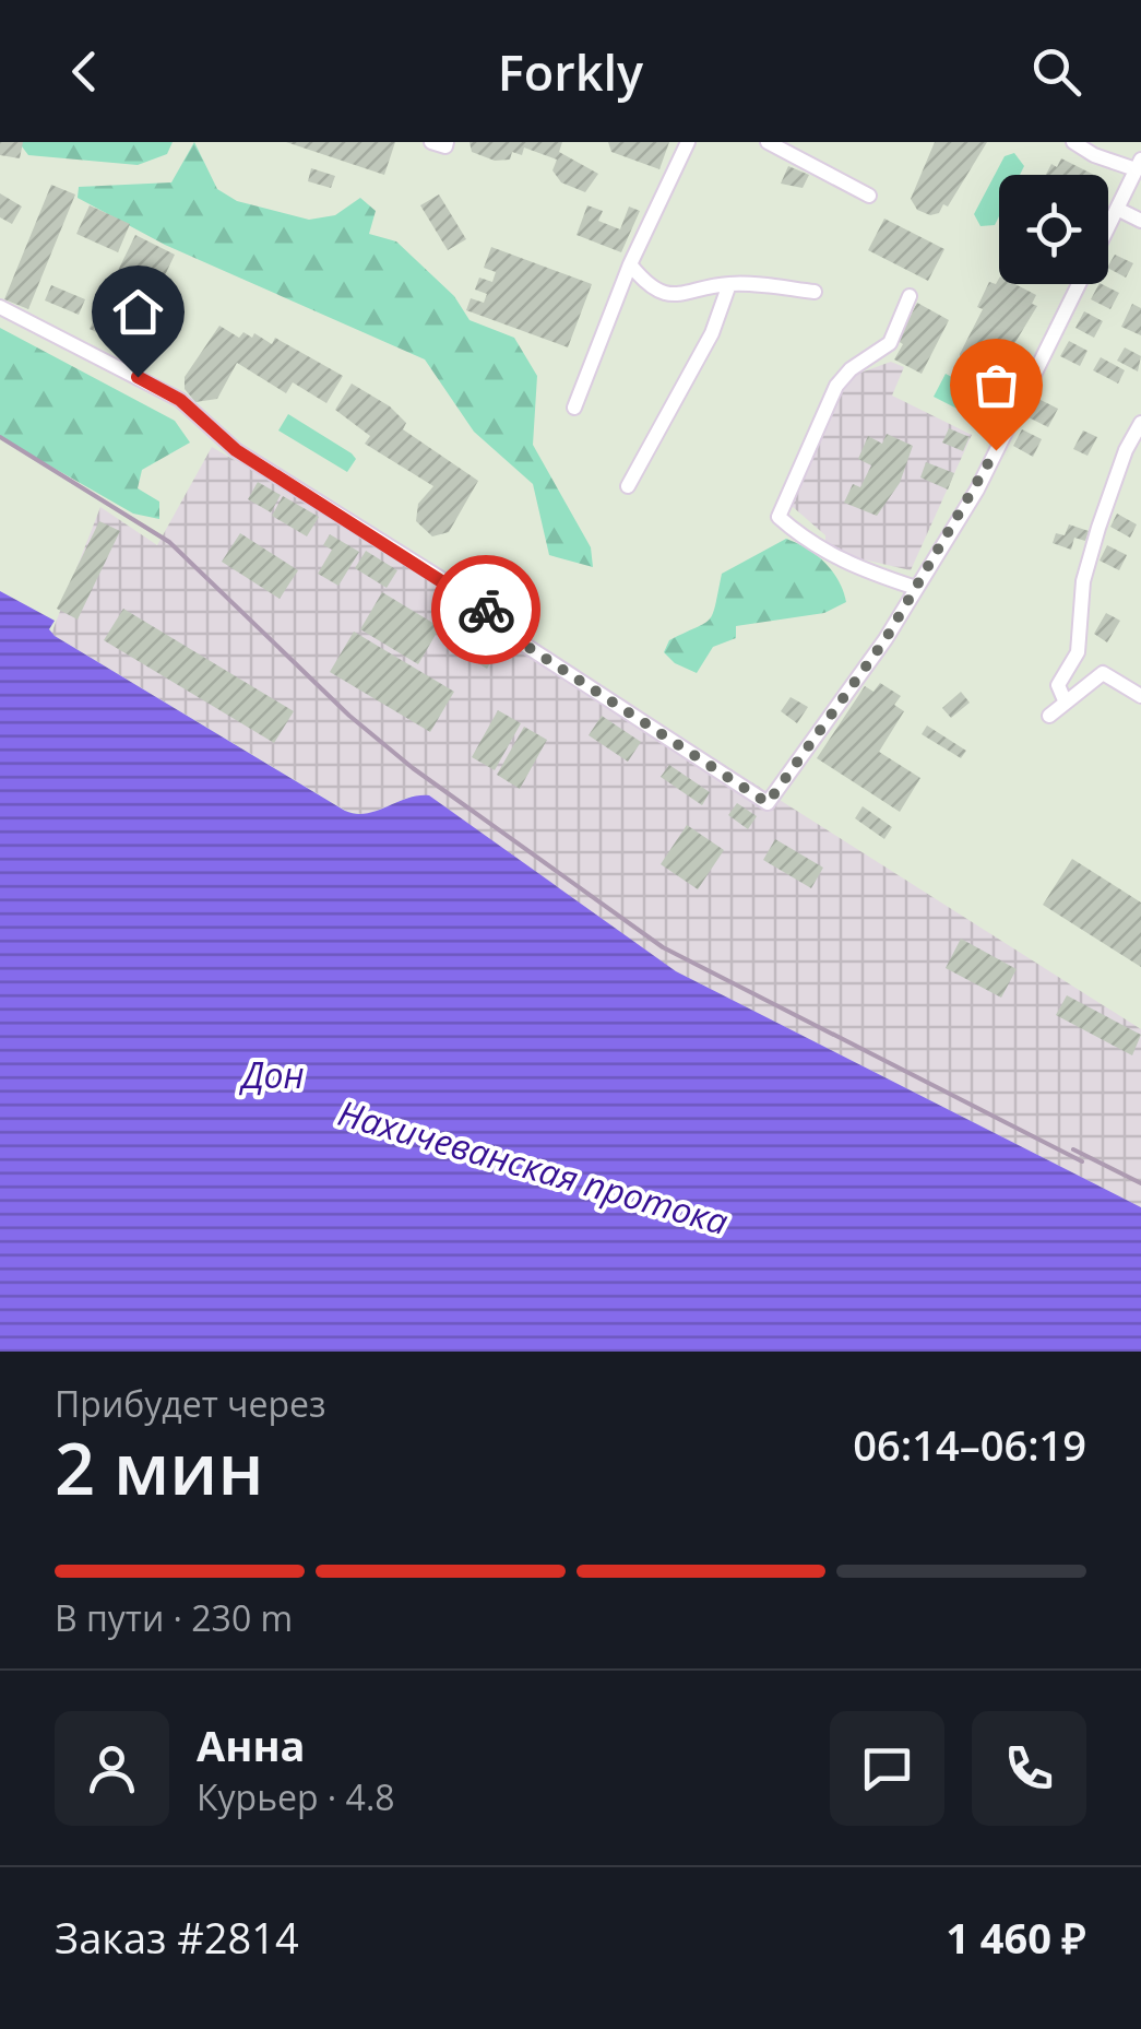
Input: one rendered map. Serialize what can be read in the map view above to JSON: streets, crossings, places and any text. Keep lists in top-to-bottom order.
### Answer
{
  "water": ["Дон", "Нахичеванская протока"],
  "page": {
    "header": "Forkly",
    "heading": ["2 мин", "Прибудет через", "06:14–06:19"],
    "panel": [
      "Анна",
      "Курьер · 4.8",
      "Заказ #2814",
      "1 460 ₽"
    ],
    "bar": "В пути · 230 m"
  }
}
